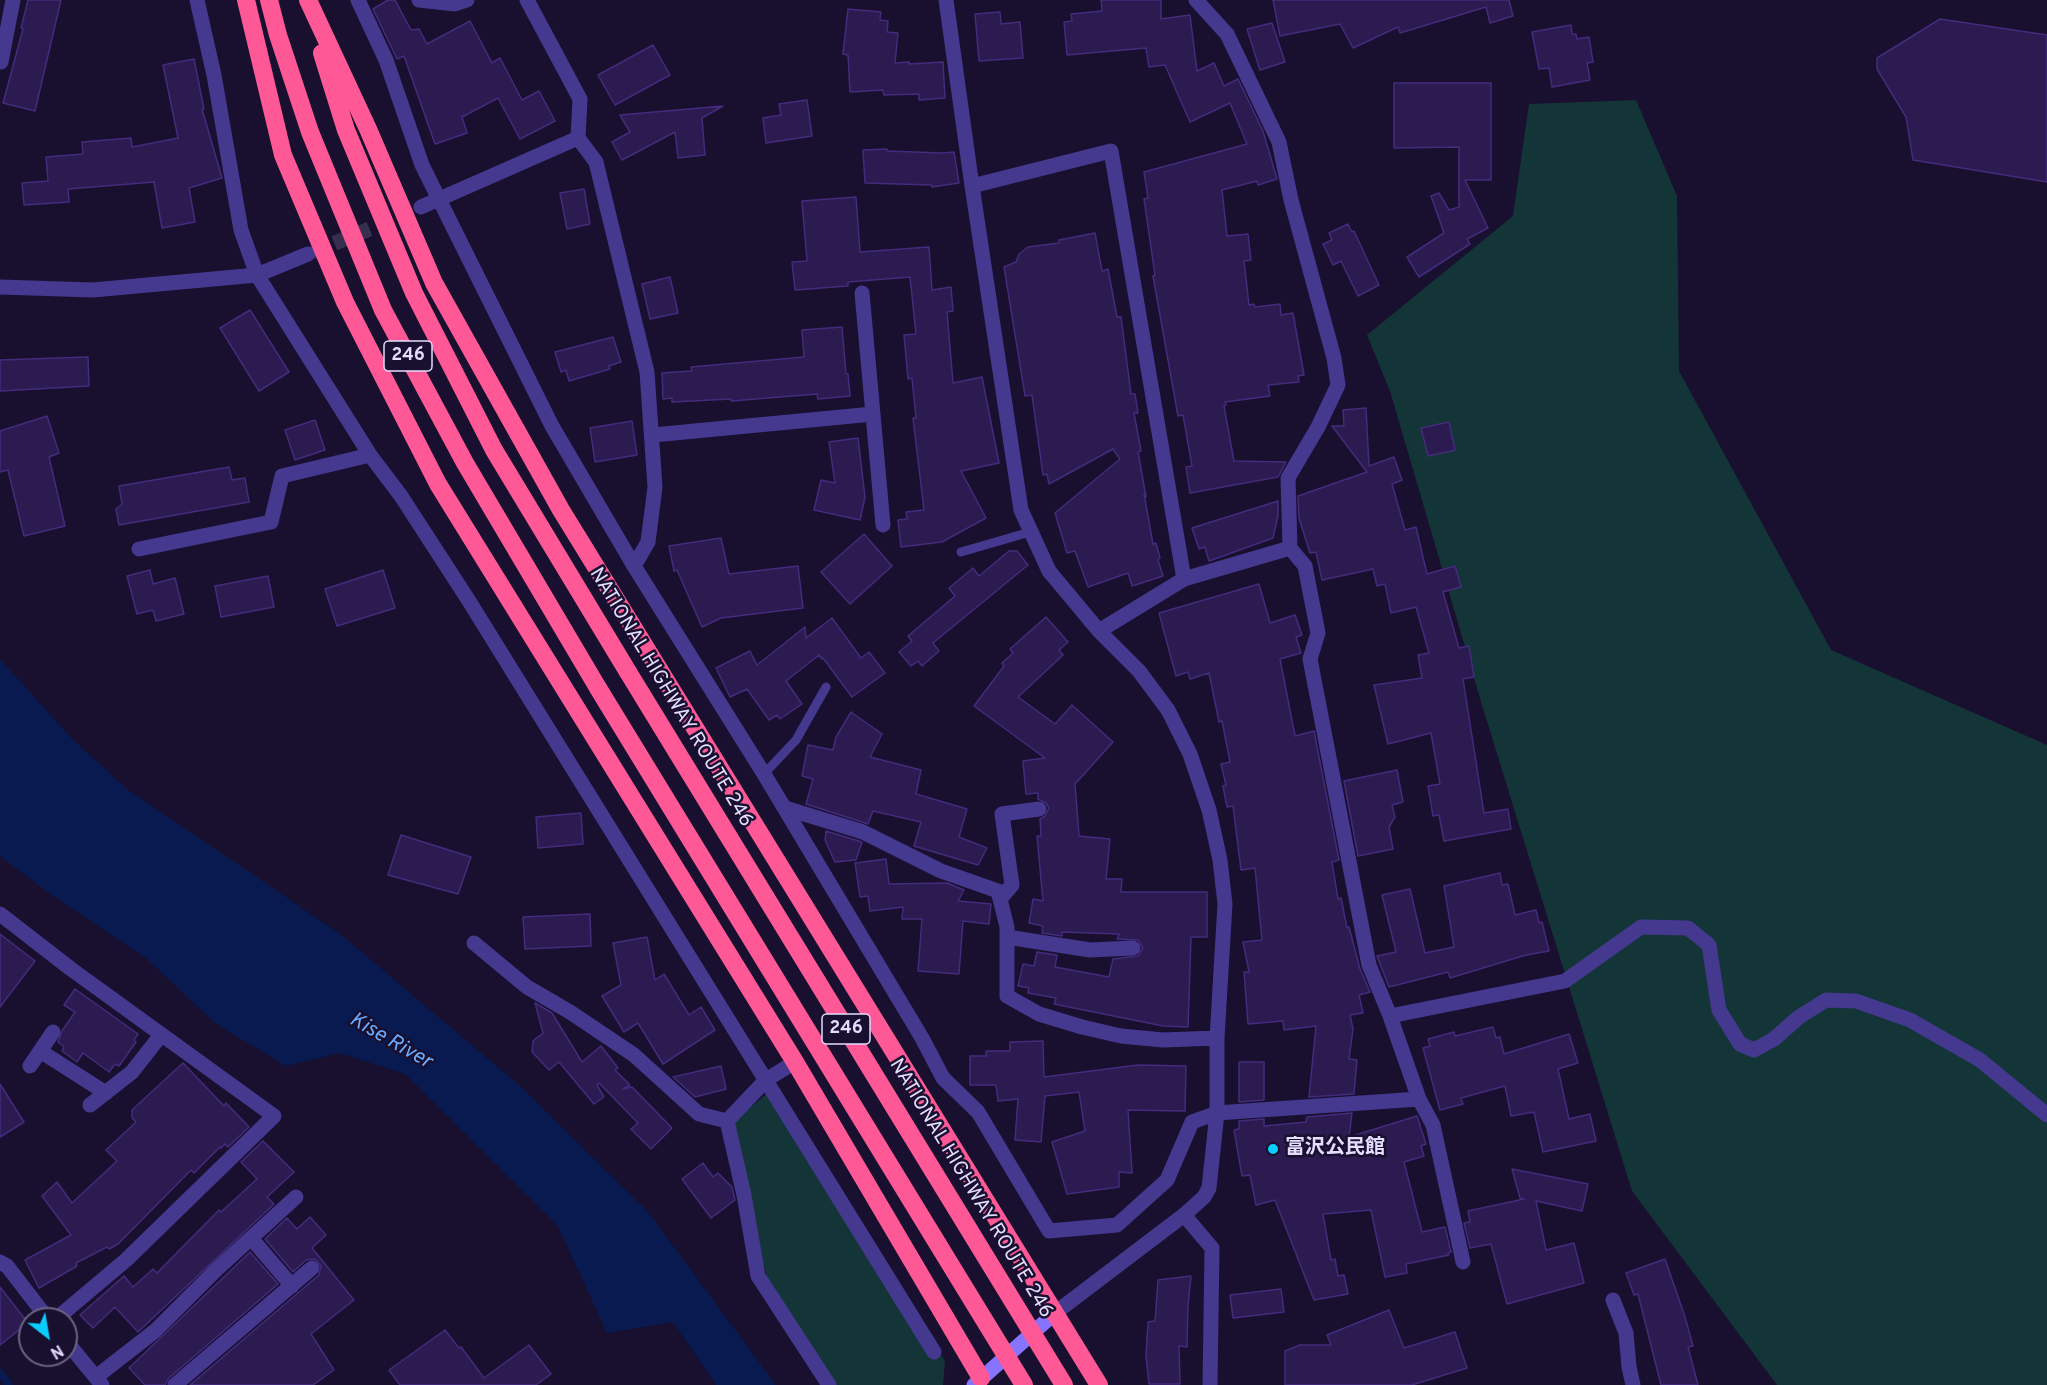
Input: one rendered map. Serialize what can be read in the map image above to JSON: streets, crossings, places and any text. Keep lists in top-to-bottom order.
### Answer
{
  "streets": {
    "highway": ["246", "NATIONAL HIGHWAY ROUTE 246"]
  },
  "water": ["Kise River"],
  "places": ["富沢公民館"],
  "north": "bottom right"
}
